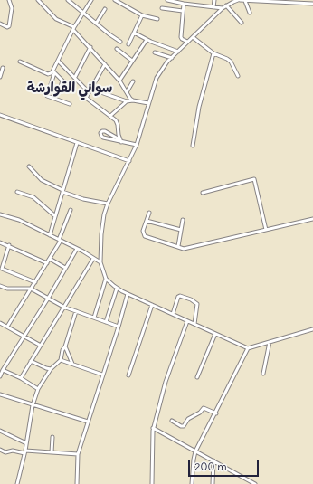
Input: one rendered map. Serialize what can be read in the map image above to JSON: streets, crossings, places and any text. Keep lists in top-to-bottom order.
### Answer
{
  "districts": ["سواني القوارشة"],
  "scale_bar": "200 m"
}
